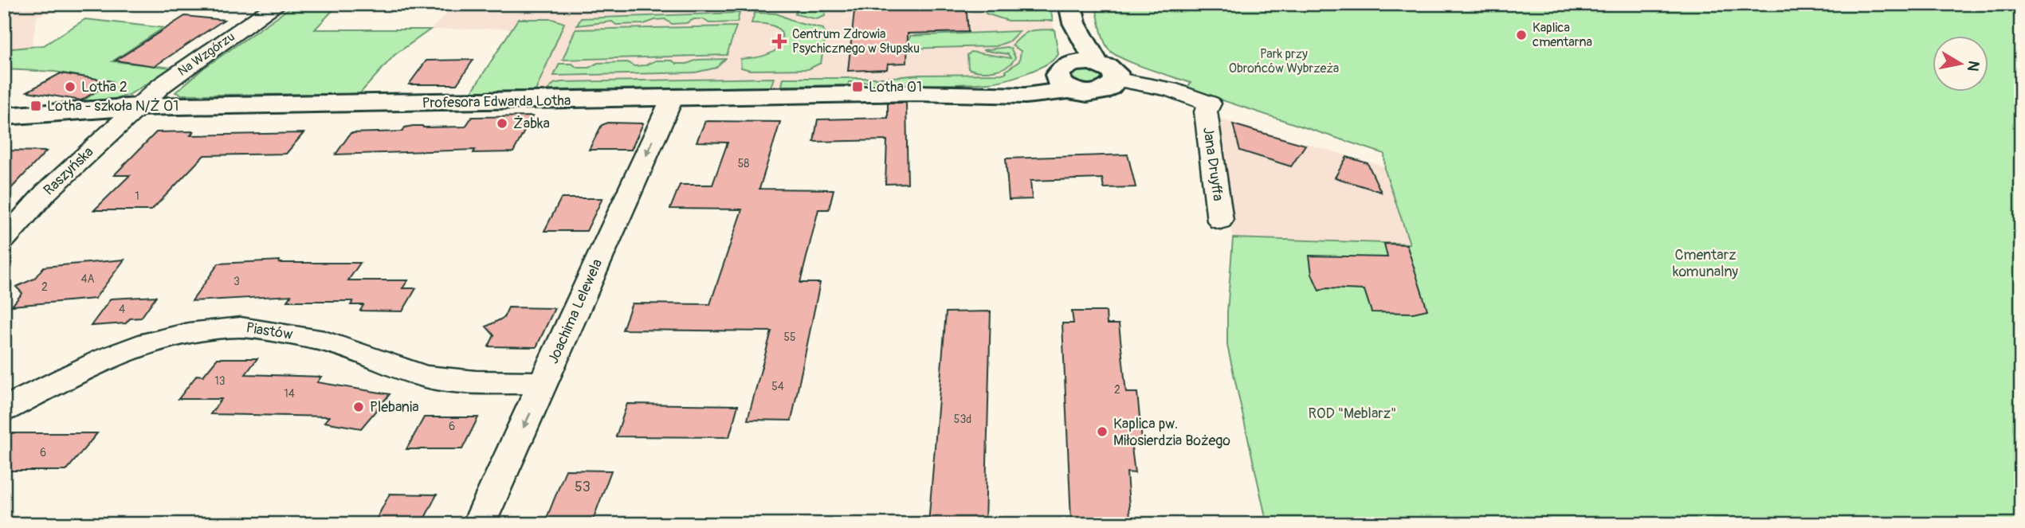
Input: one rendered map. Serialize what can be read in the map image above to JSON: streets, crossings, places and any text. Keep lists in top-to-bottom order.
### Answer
{
  "streets": {
    "street": [
      "Na Wzgórzu",
      "Profesora Edwarda Lotha",
      "Jana Druyffa",
      "Raszyńska",
      "Joachima Lelewela",
      "Piastów"
    ]
  },
  "crossings": [
    ["Na Wzgórzu", "Profesora Edwarda Lotha"],
    ["Na Wzgórzu", "Raszyńska"],
    ["Profesora Edwarda Lotha", "Raszyńska"],
    ["Profesora Edwarda Lotha", "Joachima Lelewela"],
    ["Joachima Lelewela", "Piastów"]
  ],
  "one_way": ["Joachima Lelewela"],
  "parks": ["Park przy Obrońców Wybrzeża", "Cmentarz komunalny", "ROD \"Meblarz\""],
  "places": {
    "other": [
      "Kaplica cmentarna",
      "Lotha 2",
      "Żabka",
      "Plebania",
      "Kaplica pw. Miłosierdzia Bożego"
    ],
    "health": ["Centrum Zdrowia Psychicznego w Słupsku"],
    "transit": ["Lotha 01", "Lotha - szkoła N/Ż 01"]
  },
  "house_numbers": [
    "58",
    "1",
    "4A",
    "3",
    "2",
    "4",
    "55",
    "13",
    "54",
    "2",
    "14",
    "53d",
    "6",
    "6",
    "53"
  ],
  "north": "right"
}
